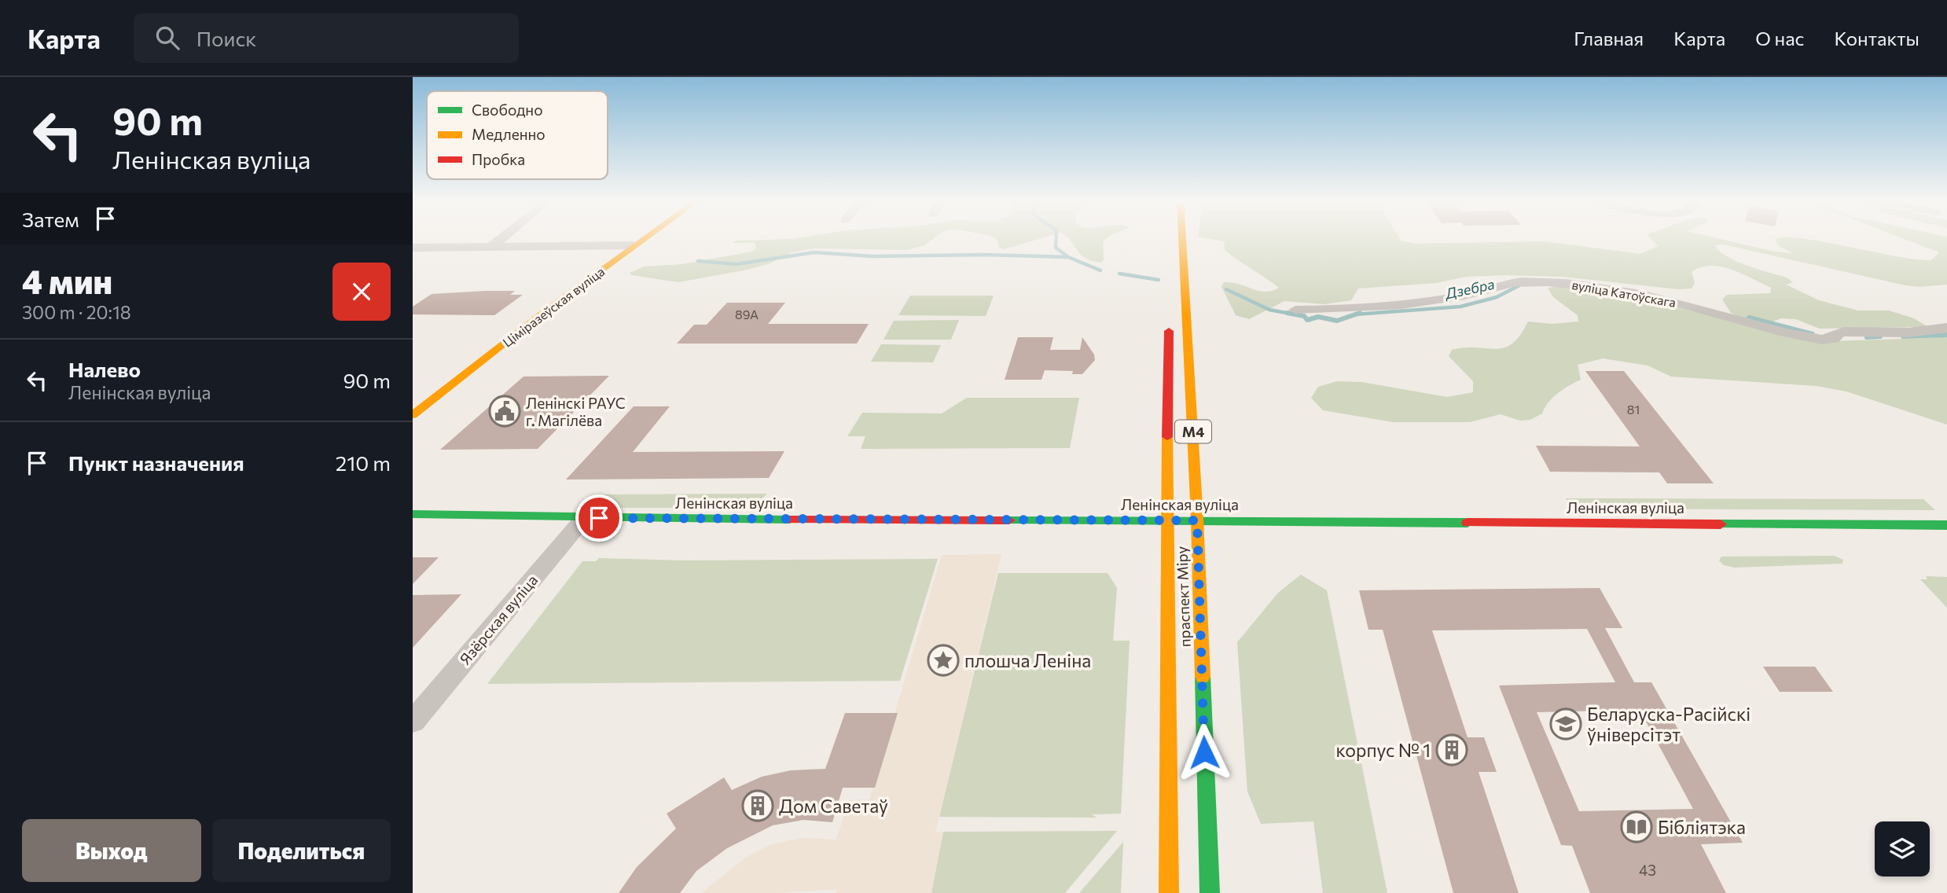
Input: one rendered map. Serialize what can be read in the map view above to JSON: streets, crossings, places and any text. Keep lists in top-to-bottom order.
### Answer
{
  "streets": {
    "main road": [
      "Ціміразеўская вуліца",
      "М4",
      "Ленінская вуліца",
      "праспект Міру"
    ],
    "street": ["вуліца Катоўскага", "Язёрская вуліца"]
  },
  "crossings": [
    ["Ленінская вуліца", "праспект Міру"],
    ["Ленінская вуліца", "Язёрская вуліца"]
  ],
  "water": ["Дзебра"],
  "places": {
    "public building": ["Ленінскі РАУС г. Магілёва"],
    "place": ["плошча Леніна"],
    "school or university": ["Беларуска-Расійскі ўніверсітэт"],
    "building": ["корпус № 1", "Дом Саветаў"],
    "library": ["Бібліятэка"]
  },
  "house_numbers": ["89А", "81", "43"],
  "legend": ["Свободно", "Медленно", "Пробка"],
  "page": {
    "header": "Карта",
    "search": "Поиск",
    "nav": [
      "Главная",
      "Карта",
      "О нас",
      "Контакты"
    ],
    "turn": ["90 m", "Ленінская вуліца"],
    "then": "Затем",
    "heading": ["4 мин", "300 m · 20:18"],
    "list": [
      {
        "name": "Налево",
        "note": "Ленінская вуліца",
        "value": "90 m"
      },
      {
        "name": "Пункт назначения",
        "value": "210 m"
      }
    ],
    "buttons": ["Выход", "Поделиться"]
  }
}
